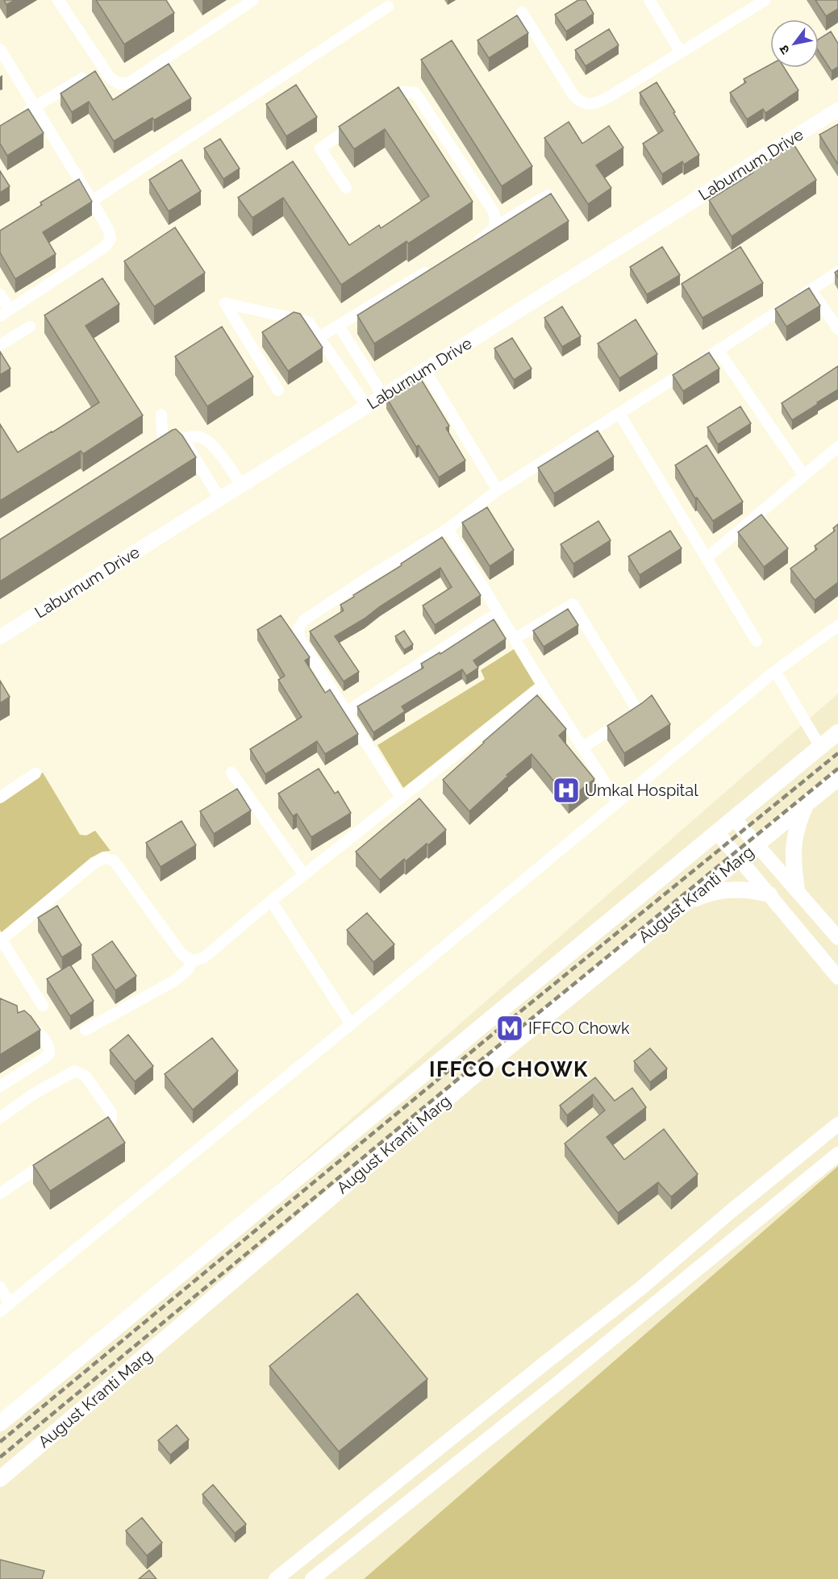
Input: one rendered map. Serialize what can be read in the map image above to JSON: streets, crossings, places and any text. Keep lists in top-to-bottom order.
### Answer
{
  "streets": {
    "main road": ["August Kranti Marg"],
    "street": ["Laburnum Drive"]
  },
  "districts": ["IFFCO CHOWK"],
  "places": {
    "hospital": ["Umkal Hospital"],
    "metro station": ["IFFCO Chowk"]
  },
  "north": "bottom left"
}
